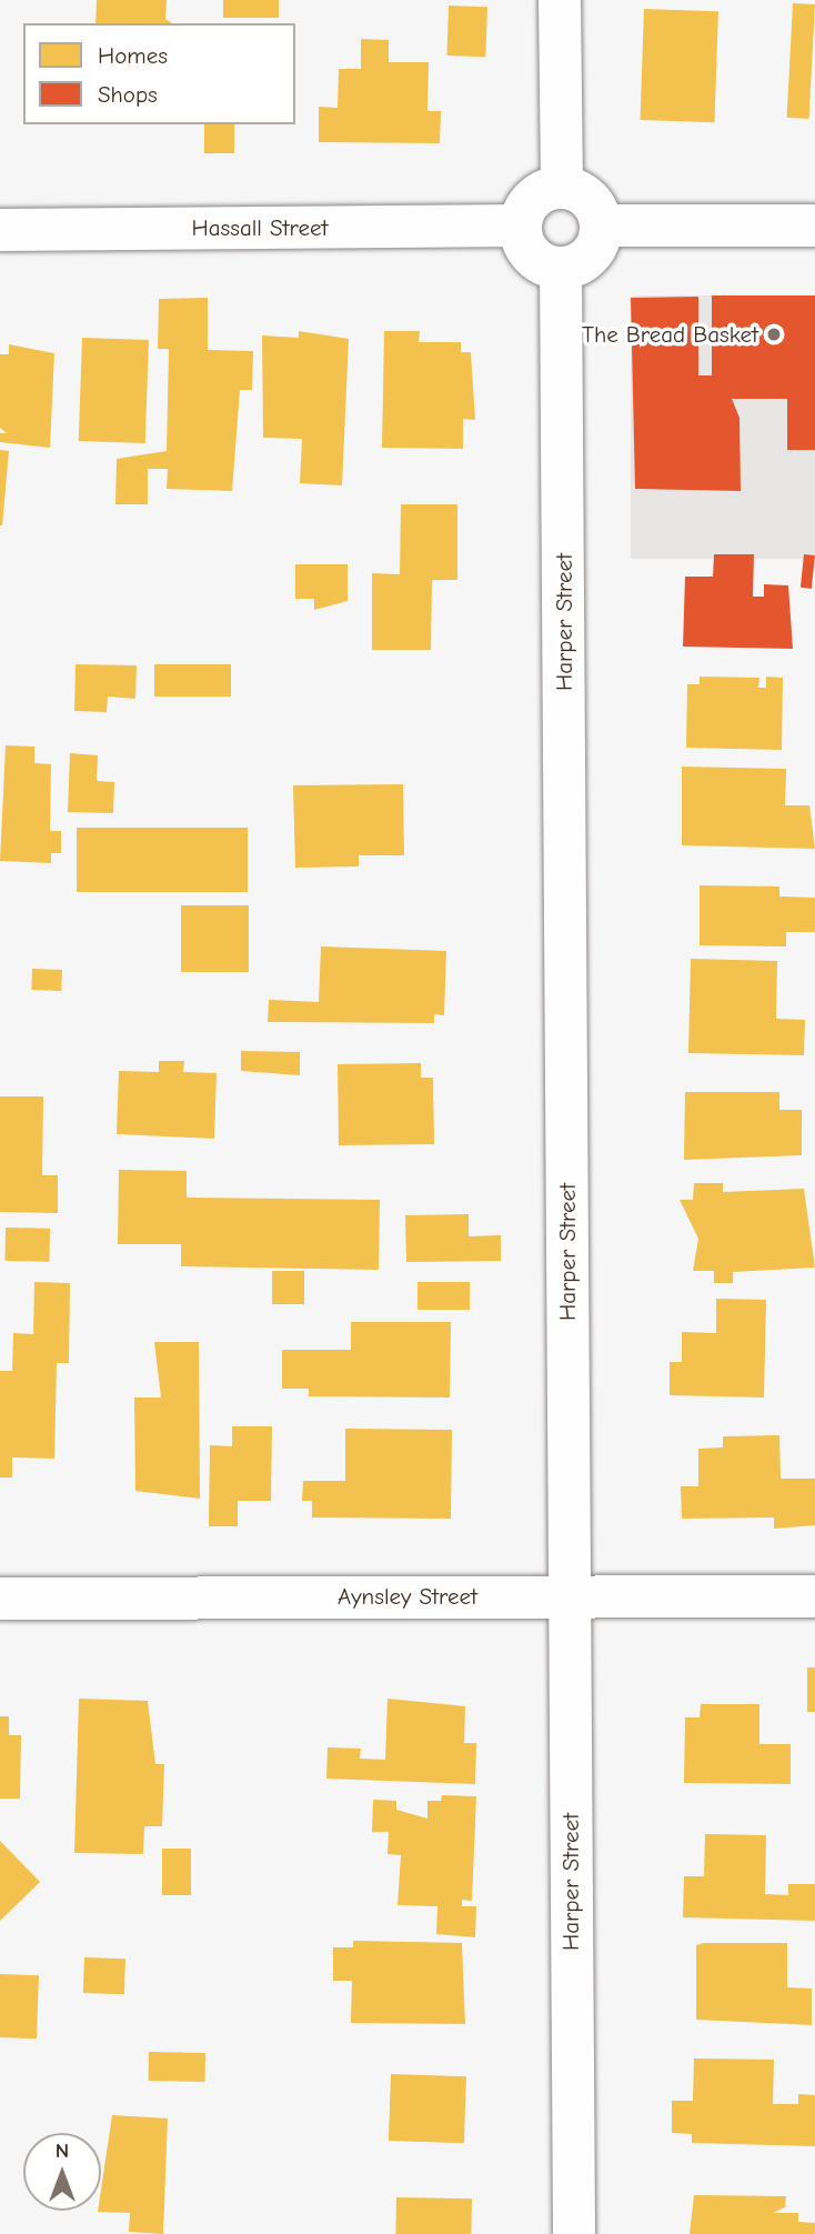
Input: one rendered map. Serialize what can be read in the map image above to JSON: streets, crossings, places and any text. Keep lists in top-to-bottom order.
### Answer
{
  "streets": {
    "street": ["Hassall Street", "Harper Street", "Aynsley Street"]
  },
  "crossings": [
    ["Hassall Street", "Harper Street"],
    ["Harper Street", "Aynsley Street"]
  ],
  "places": ["The Bread Basket"],
  "legend": ["Homes", "Shops"],
  "north": "top"
}
